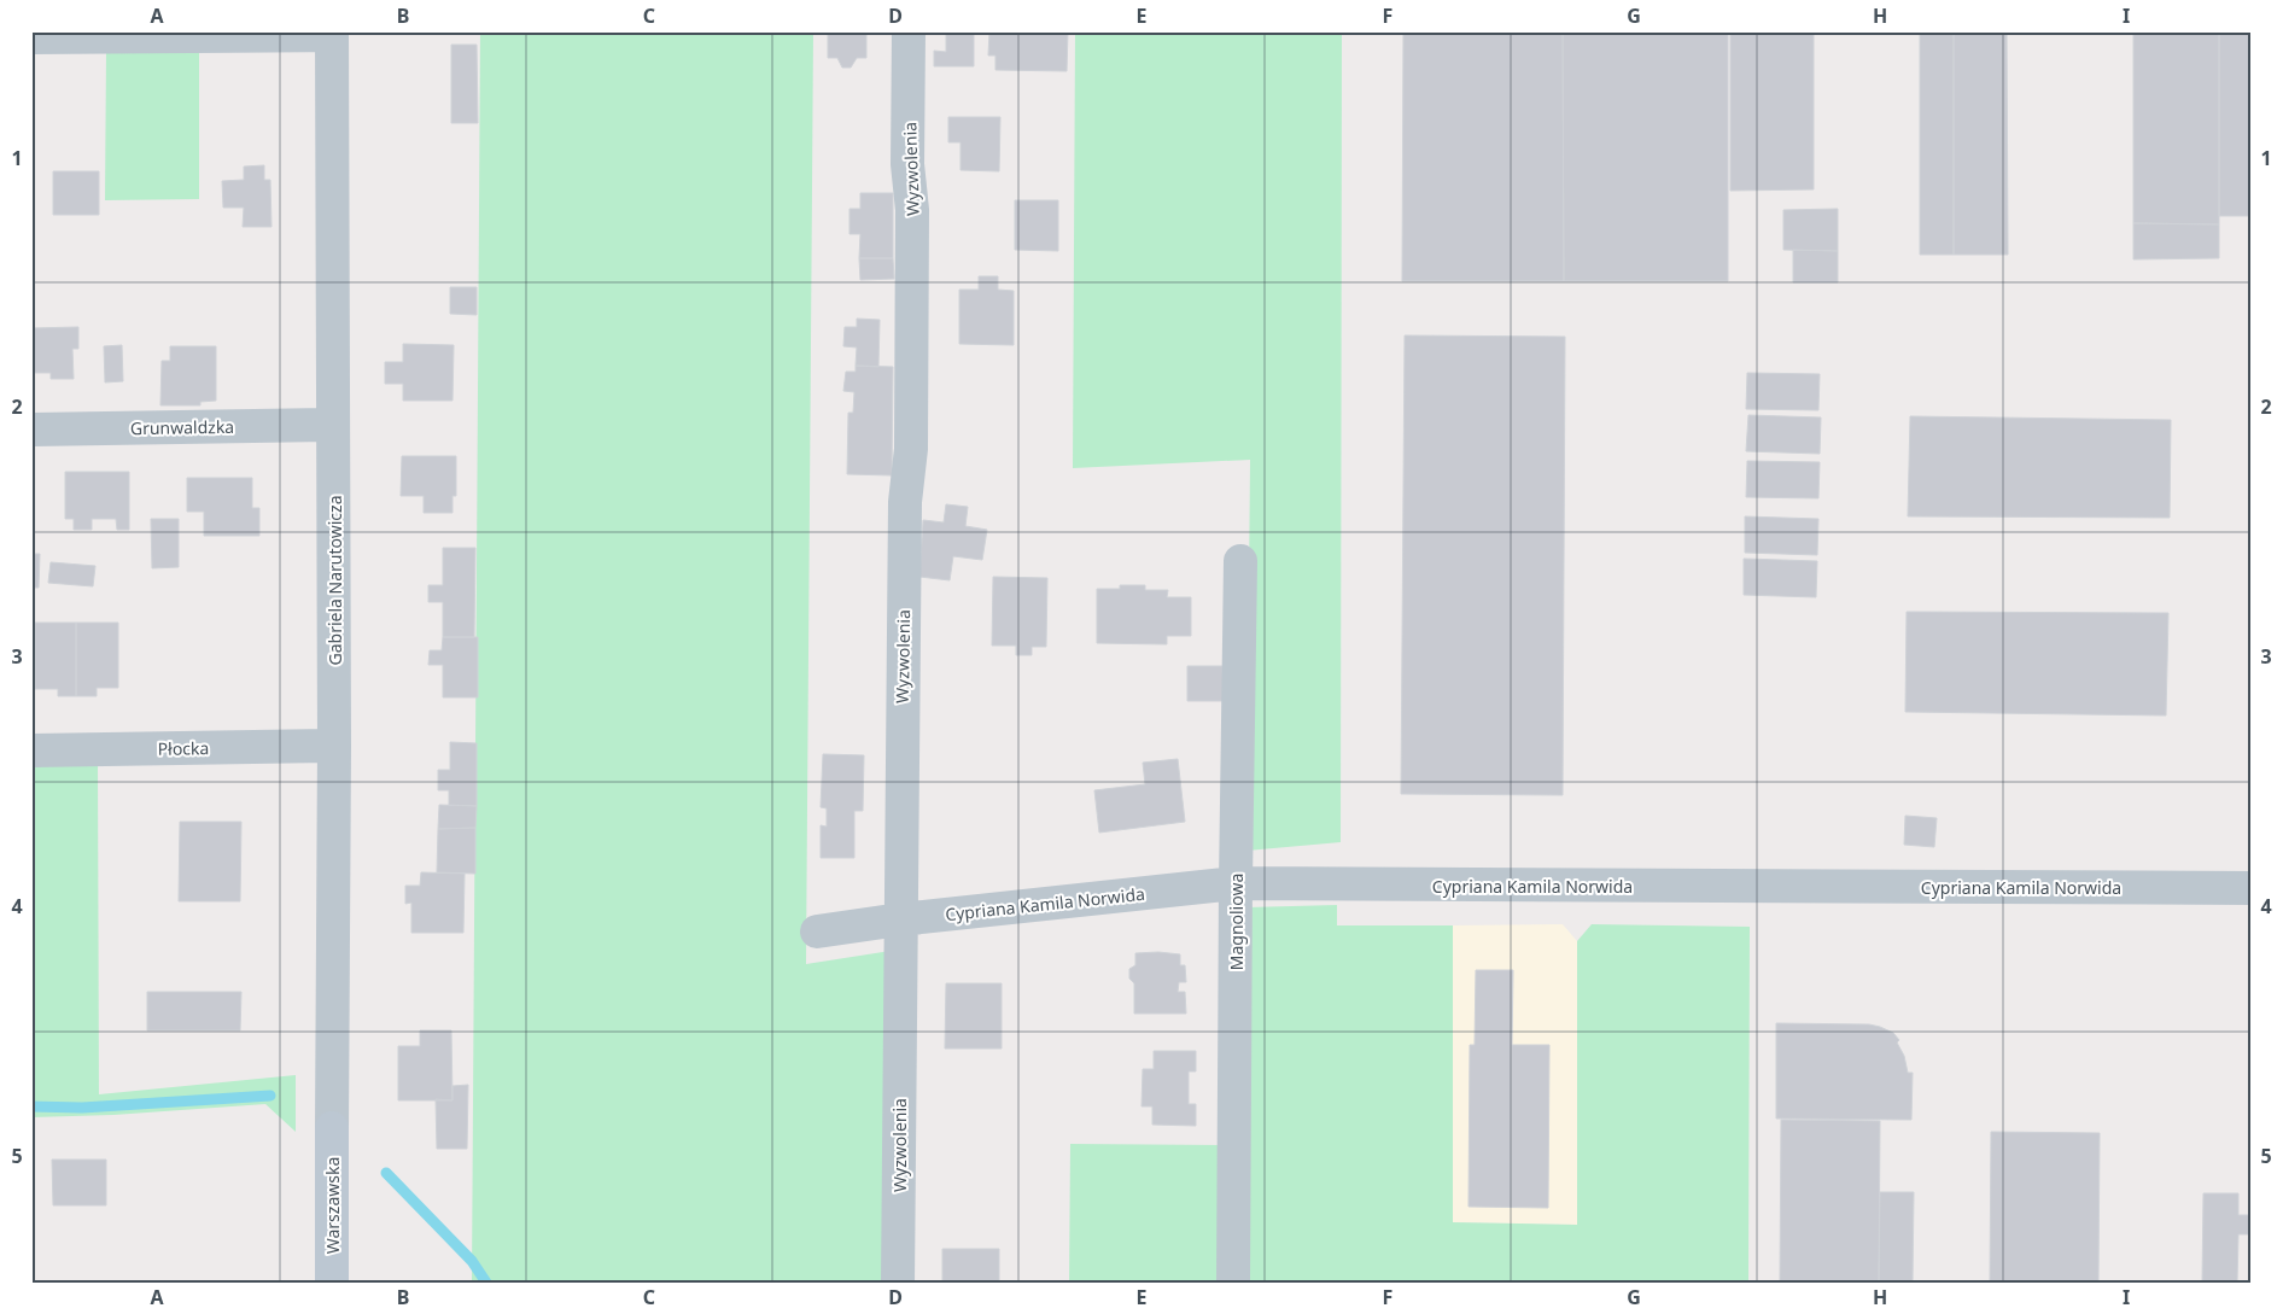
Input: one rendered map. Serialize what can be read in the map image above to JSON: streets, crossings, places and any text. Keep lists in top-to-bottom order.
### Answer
{
  "streets": {
    "street": [
      "Wyzwolenia",
      "Grunwaldzka",
      "Gabriela Narutowicza",
      "Płocka",
      "Cypriana Kamila Norwida",
      "Magnoliowa",
      "Warszawska"
    ]
  },
  "crossings": [
    ["Wyzwolenia", "Cypriana Kamila Norwida"],
    ["Grunwaldzka", "Gabriela Narutowicza"],
    ["Gabriela Narutowicza", "Płocka"],
    ["Gabriela Narutowicza", "Warszawska"],
    ["Cypriana Kamila Norwida", "Magnoliowa"]
  ],
  "grid": {
    "columns": [
      "A",
      "B",
      "C",
      "D",
      "E",
      "F",
      "G",
      "H",
      "I"
    ],
    "rows": [
      "1",
      "2",
      "3",
      "4",
      "5"
    ]
  }
}
